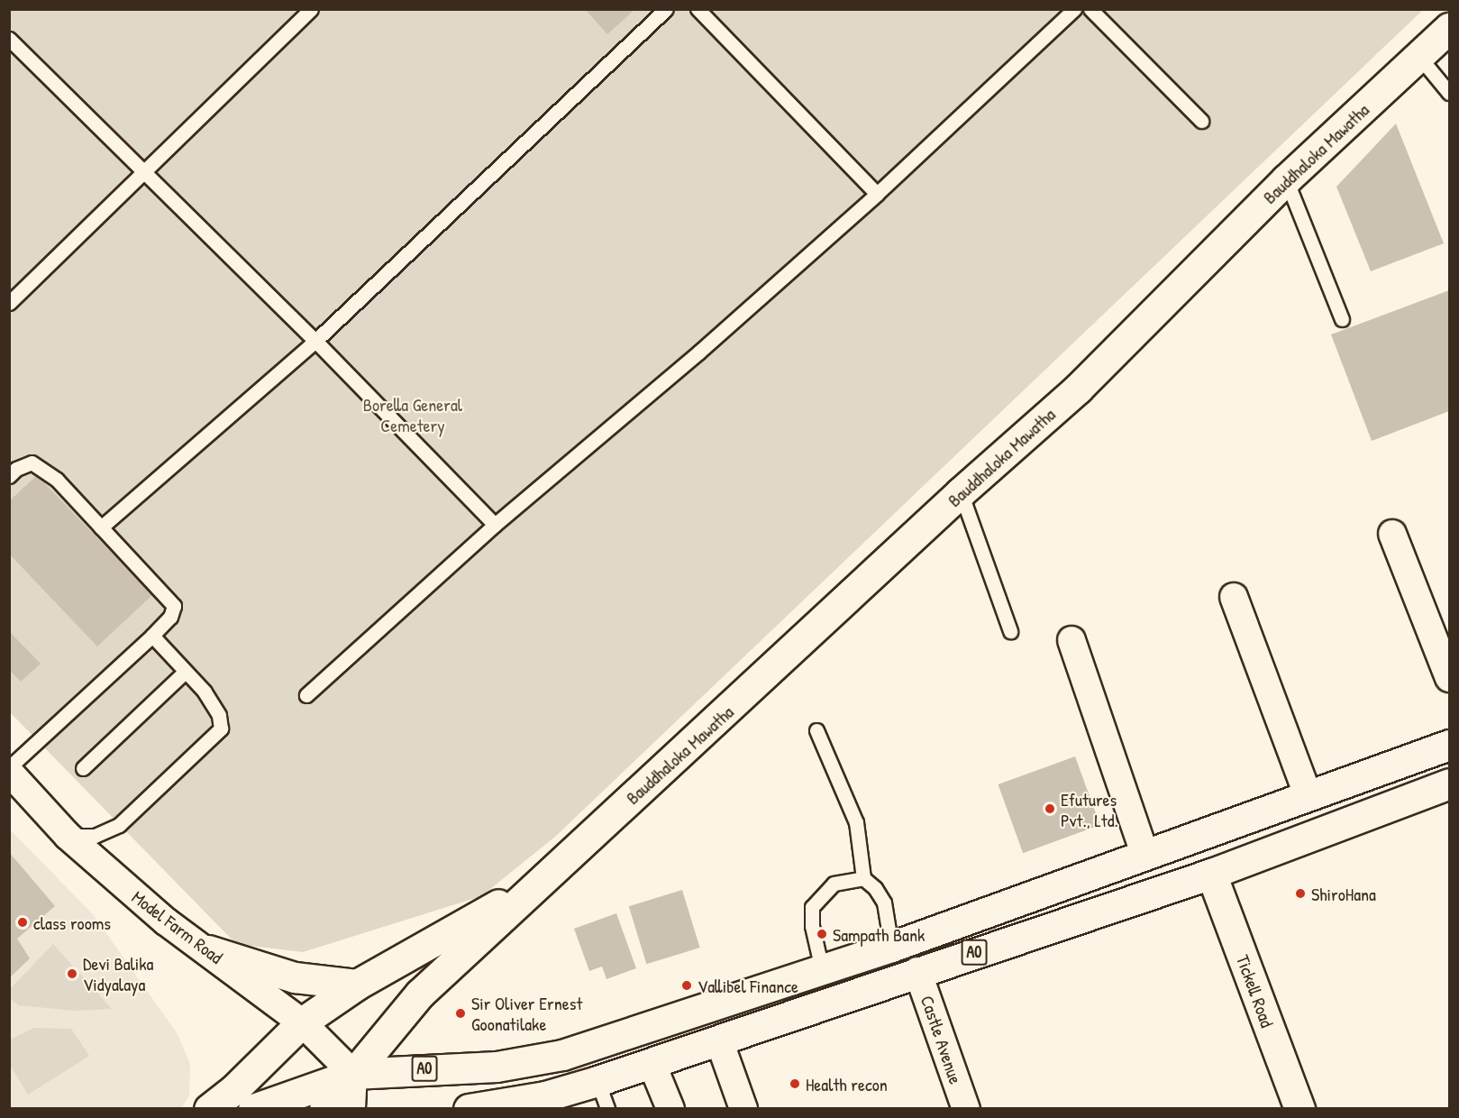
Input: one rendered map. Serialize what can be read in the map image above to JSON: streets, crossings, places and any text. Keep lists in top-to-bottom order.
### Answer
{
  "streets": {
    "main road": ["Bauddhaloka Mawatha", "A0", "Tickell Road"],
    "street": ["Model Farm Road", "Castle Avenue"]
  },
  "crossings": [
    ["Bauddhaloka Mawatha", "Model Farm Road"],
    ["Bauddhaloka Mawatha", "A0"],
    ["Model Farm Road", "A0"],
    ["A0", "Tickell Road"],
    ["A0", "Castle Avenue"]
  ],
  "parks": ["Borella General Cemetery"],
  "places": [
    "Efutures Pvt., Ltd.",
    "ShiroHana",
    "class rooms",
    "Sampath Bank",
    "Devi Balika Vidyalaya",
    "Vallibel Finance",
    "Sir Oliver Ernest Goonatilake",
    "Health recon"
  ]
}
